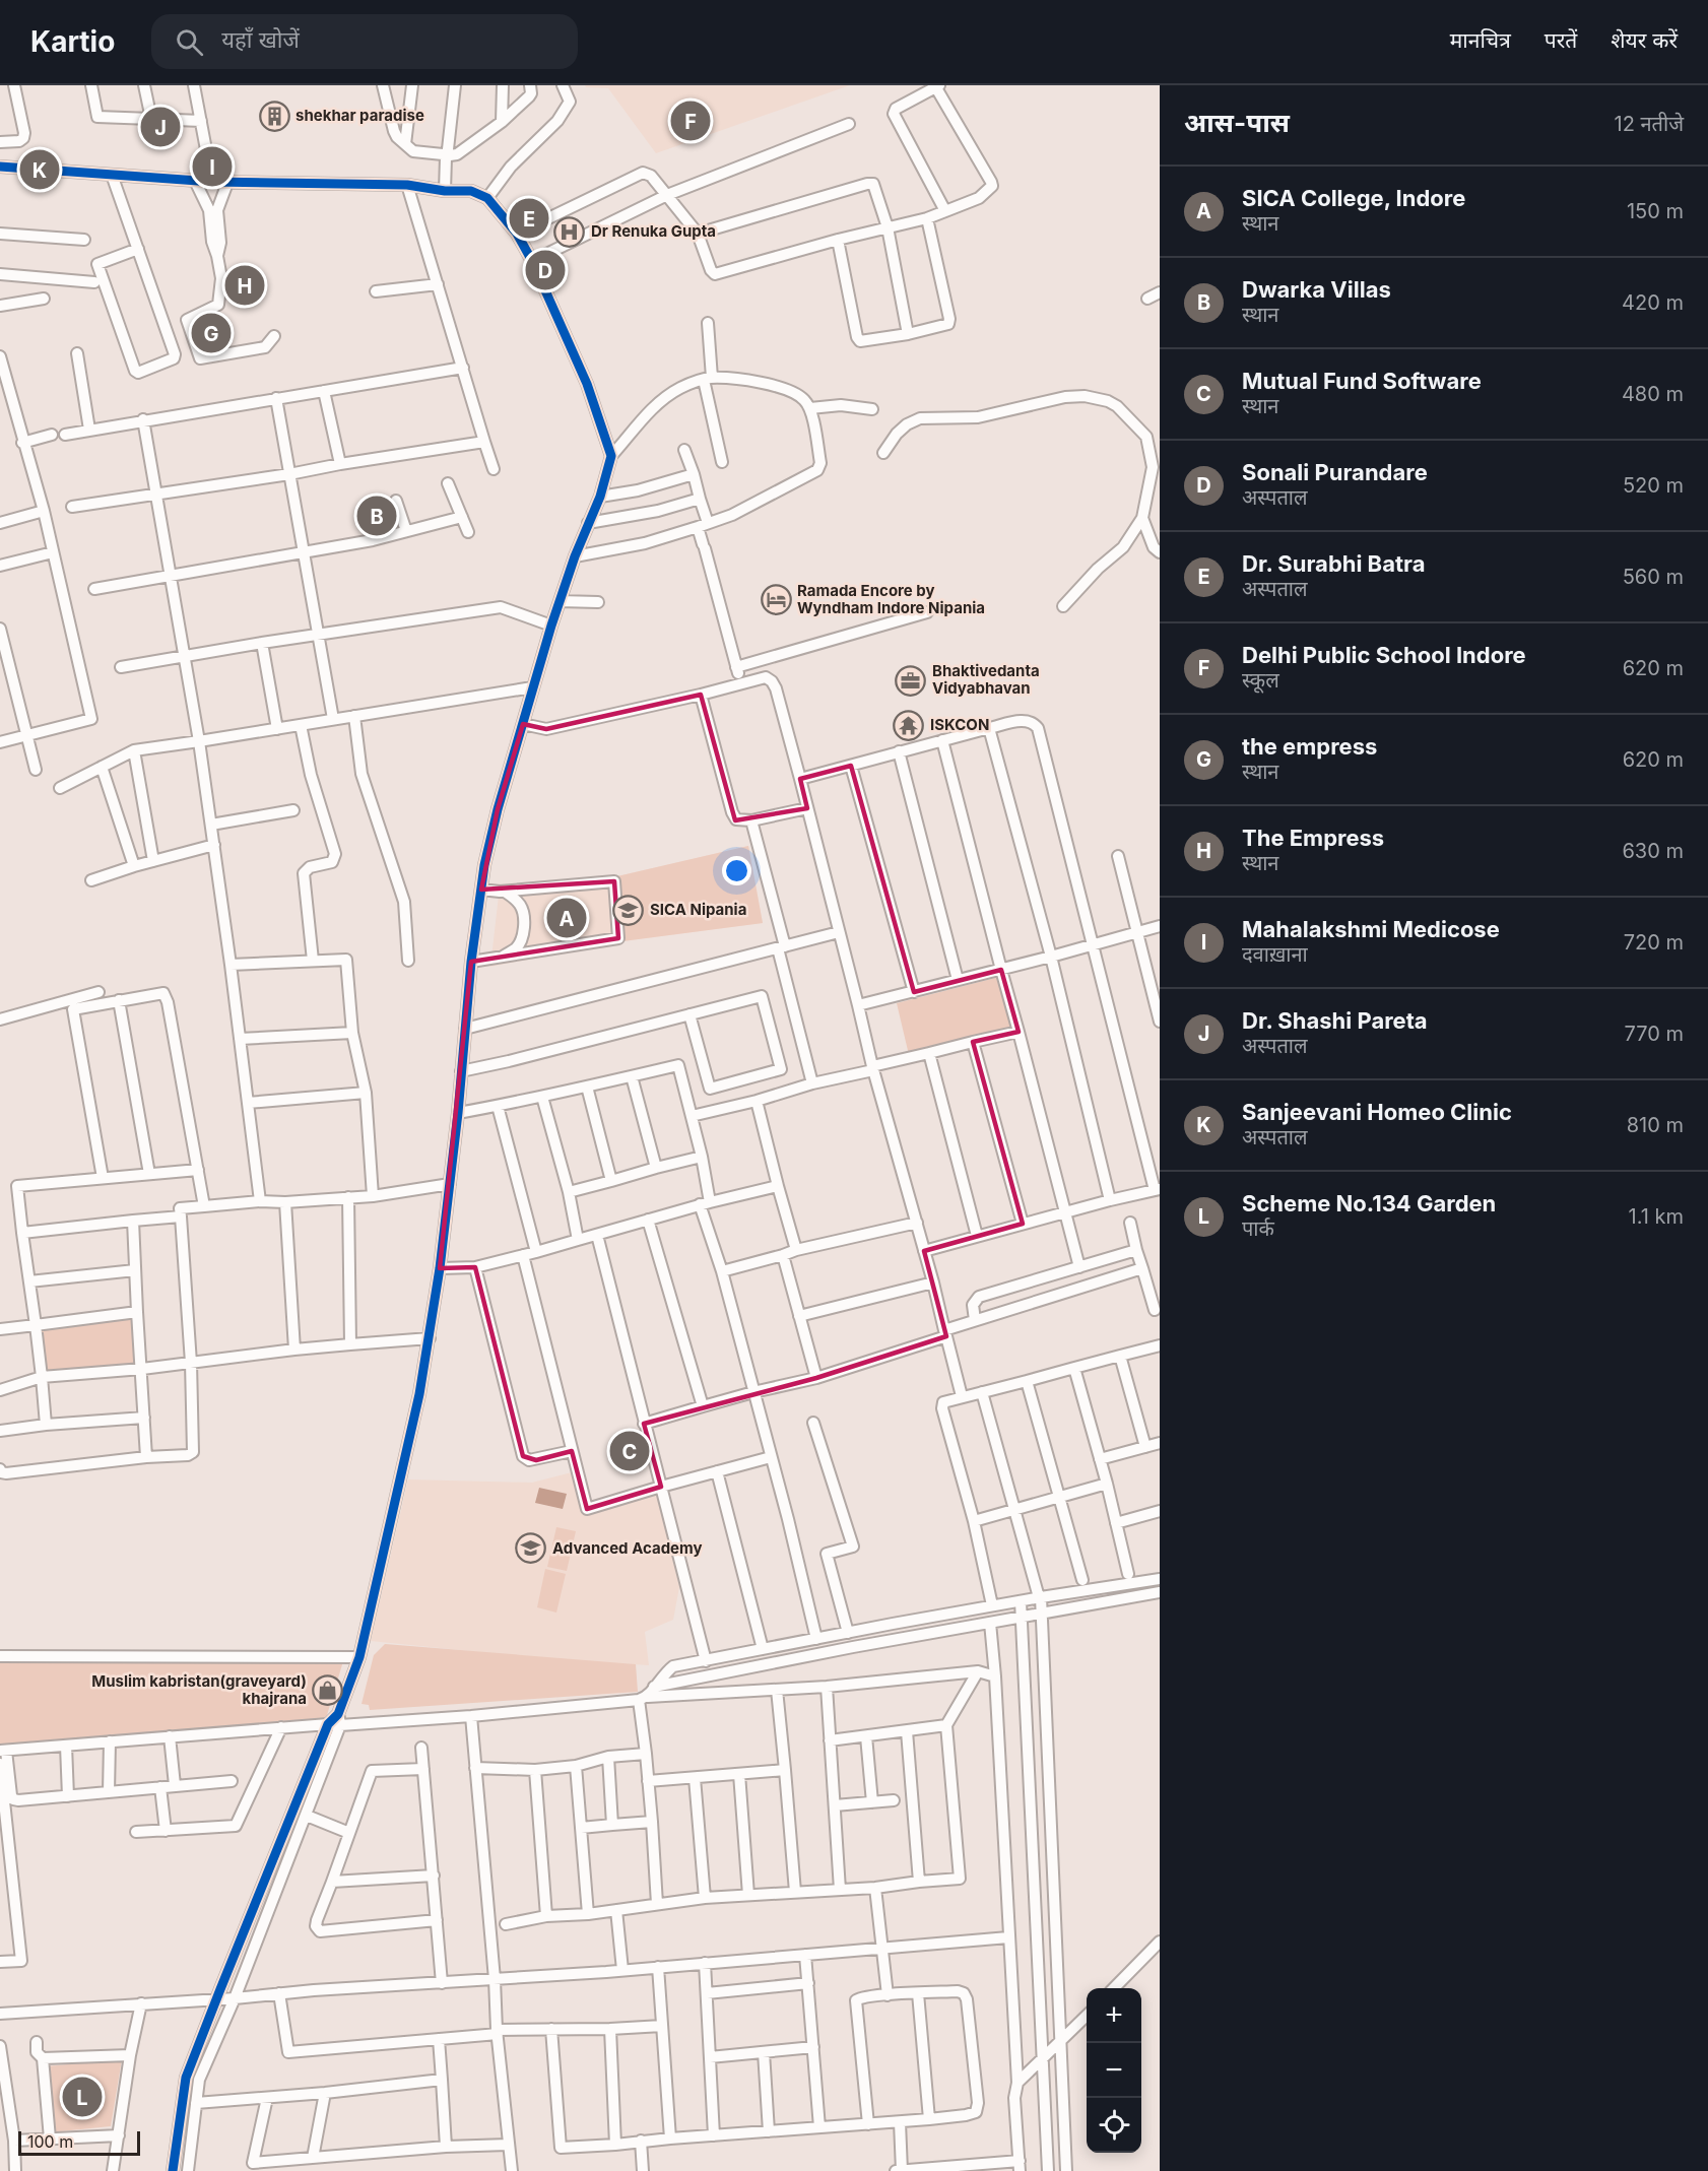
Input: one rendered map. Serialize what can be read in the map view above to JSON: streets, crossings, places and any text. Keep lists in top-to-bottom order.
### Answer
{
  "places": {
    "building": ["shekhar paradise"],
    "hospital": ["Dr Renuka Gupta"],
    "hotel": ["Ramada Encore by Wyndham Indore Nipania"],
    "office": ["Bhaktivedanta Vidyabhavan"],
    "temple": ["ISKCON"],
    "school or university": ["SICA Nipania", "Advanced Academy"],
    "shop": ["Muslim kabristan(graveyard) khajrana"]
  },
  "scale_bar": "100 m",
  "page": {
    "header": "Kartio",
    "search": "यहाँ खोजें",
    "nav": ["मानचित्र", "परतें", "शेयर करें"],
    "heading": ["आस-पास", "12 नतीजे"],
    "pins": [
      "F",
      "J",
      "I",
      "K",
      "E",
      "D",
      "H",
      "G",
      "B",
      "A",
      "C",
      "L"
    ],
    "list": [
      {
        "mark": "A",
        "name": "SICA College, Indore",
        "note": "स्थान",
        "value": "150 m"
      },
      {
        "mark": "B",
        "name": "Dwarka Villas",
        "note": "स्थान",
        "value": "420 m"
      },
      {
        "mark": "C",
        "name": "Mutual Fund Software",
        "note": "स्थान",
        "value": "480 m"
      },
      {
        "mark": "D",
        "name": "Sonali Purandare",
        "note": "अस्पताल",
        "value": "520 m"
      },
      {
        "mark": "E",
        "name": "Dr. Surabhi Batra",
        "note": "अस्पताल",
        "value": "560 m"
      },
      {
        "mark": "F",
        "name": "Delhi Public School Indore",
        "note": "स्कूल",
        "value": "620 m"
      },
      {
        "mark": "G",
        "name": "the empress",
        "note": "स्थान",
        "value": "620 m"
      },
      {
        "mark": "H",
        "name": "The Empress",
        "note": "स्थान",
        "value": "630 m"
      },
      {
        "mark": "I",
        "name": "Mahalakshmi Medicose",
        "note": "दवाख़ाना",
        "value": "720 m"
      },
      {
        "mark": "J",
        "name": "Dr. Shashi Pareta",
        "note": "अस्पताल",
        "value": "770 m"
      },
      {
        "mark": "K",
        "name": "Sanjeevani Homeo Clinic",
        "note": "अस्पताल",
        "value": "810 m"
      },
      {
        "mark": "L",
        "name": "Scheme No.134 Garden",
        "note": "पार्क",
        "value": "1.1 km"
      }
    ],
    "map_buttons": ["+", "−"],
    "scale": "100 m"
  }
}
